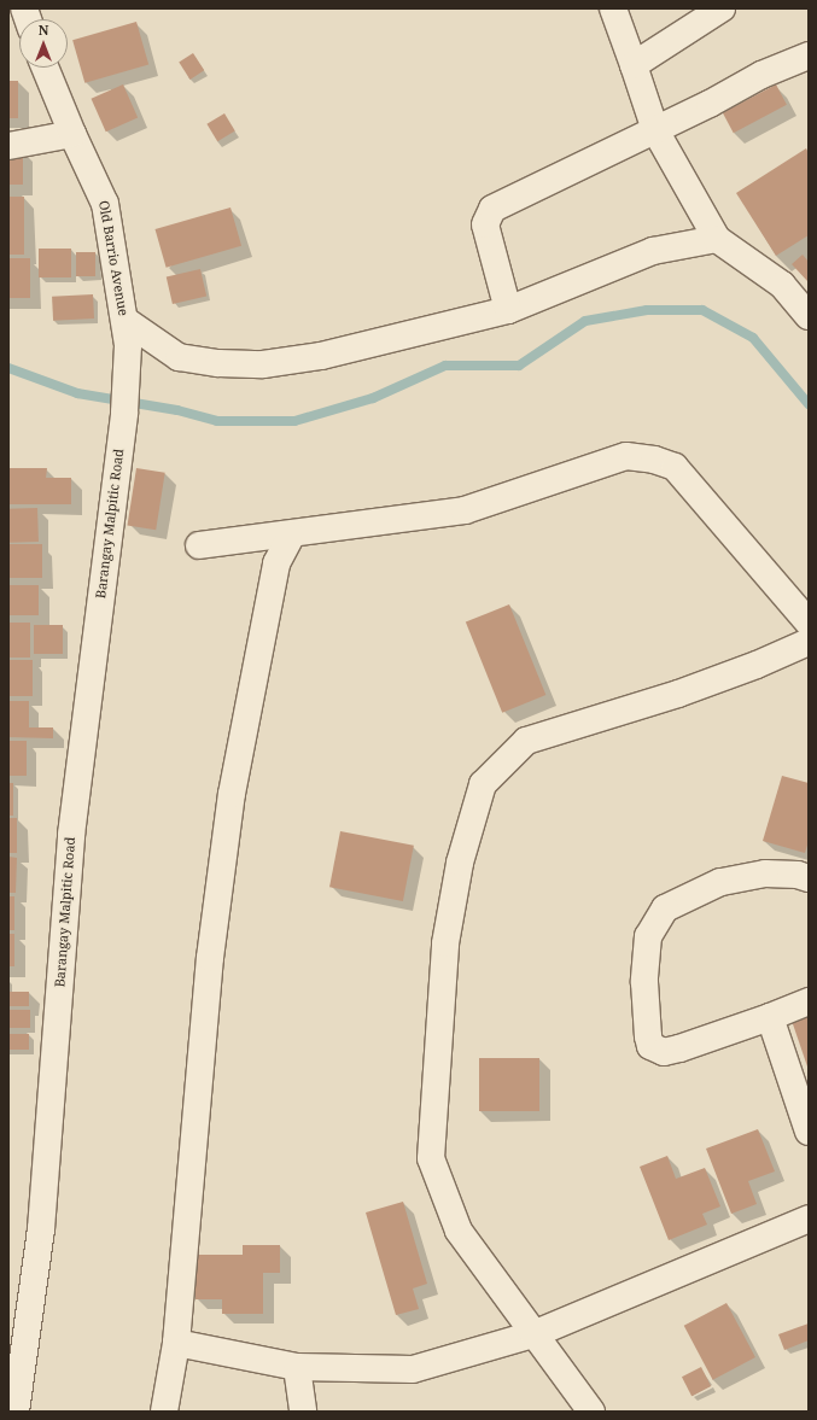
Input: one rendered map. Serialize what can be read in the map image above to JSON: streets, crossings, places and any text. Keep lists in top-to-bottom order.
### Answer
{
  "streets": {
    "street": ["Old Barrio Avenue", "Barangay Malpitic Road"]
  },
  "crossings": [
    ["Old Barrio Avenue", "Barangay Malpitic Road"]
  ],
  "north": "top"
}
